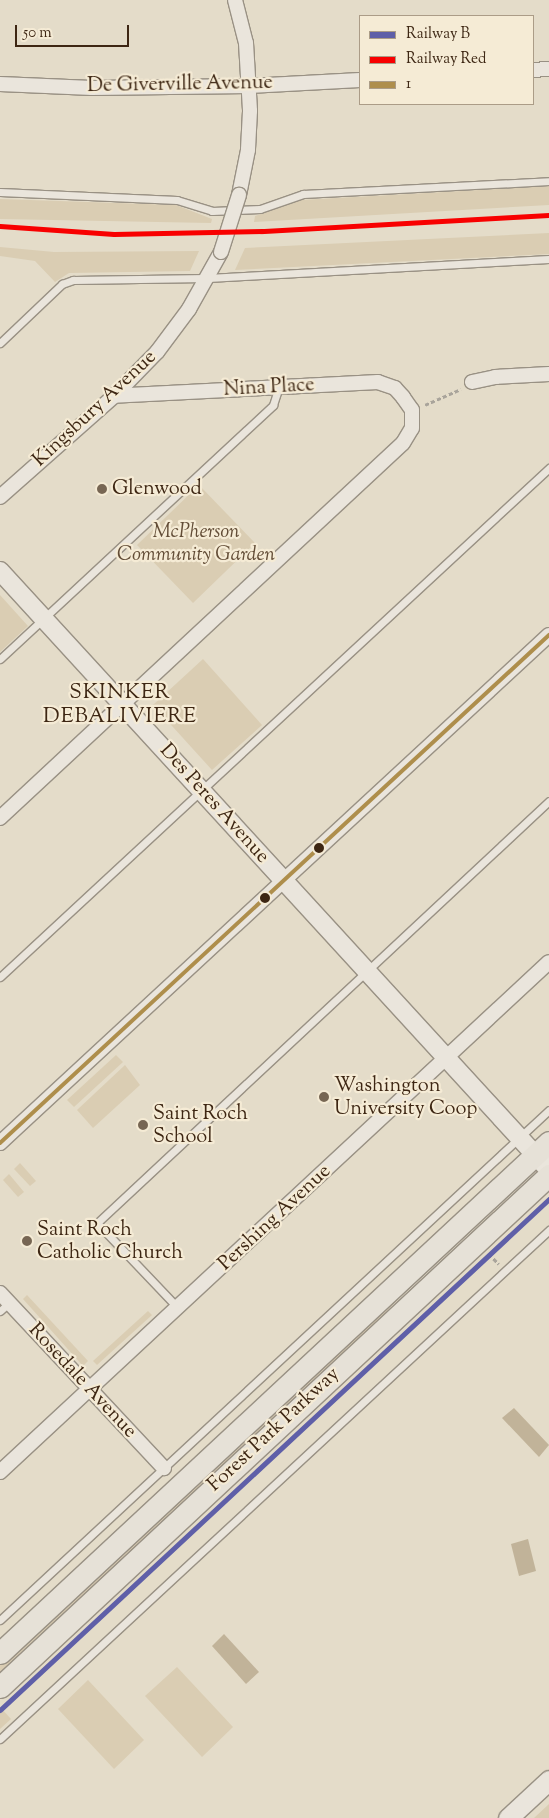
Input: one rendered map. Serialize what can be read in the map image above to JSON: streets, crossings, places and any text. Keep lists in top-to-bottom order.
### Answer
{
  "streets": {
    "main road": ["Forest Park Parkway"],
    "street": [
      "De Giverville Avenue",
      "Nina Place",
      "Kingsbury Avenue",
      "Des Peres Avenue",
      "Pershing Avenue",
      "Rosedale Avenue"
    ]
  },
  "crossings": [
    ["De Giverville Avenue", "Kingsbury Avenue"],
    ["Nina Place", "Kingsbury Avenue"],
    ["Des Peres Avenue", "Pershing Avenue"],
    ["Des Peres Avenue", "Forest Park Parkway"],
    ["Pershing Avenue", "Rosedale Avenue"]
  ],
  "districts": ["SKINKER DEBALIVIERE"],
  "parks": ["McPherson Community Garden"],
  "places": [
    "Glenwood",
    "Washington University Coop",
    "Saint Roch School",
    "Saint Roch Catholic Church"
  ],
  "lines": ["rail line Red", "transit line 1", "rail line B"],
  "legend": ["Railway B", "Railway Red", "1"],
  "scale_bar": "50 m"
}
